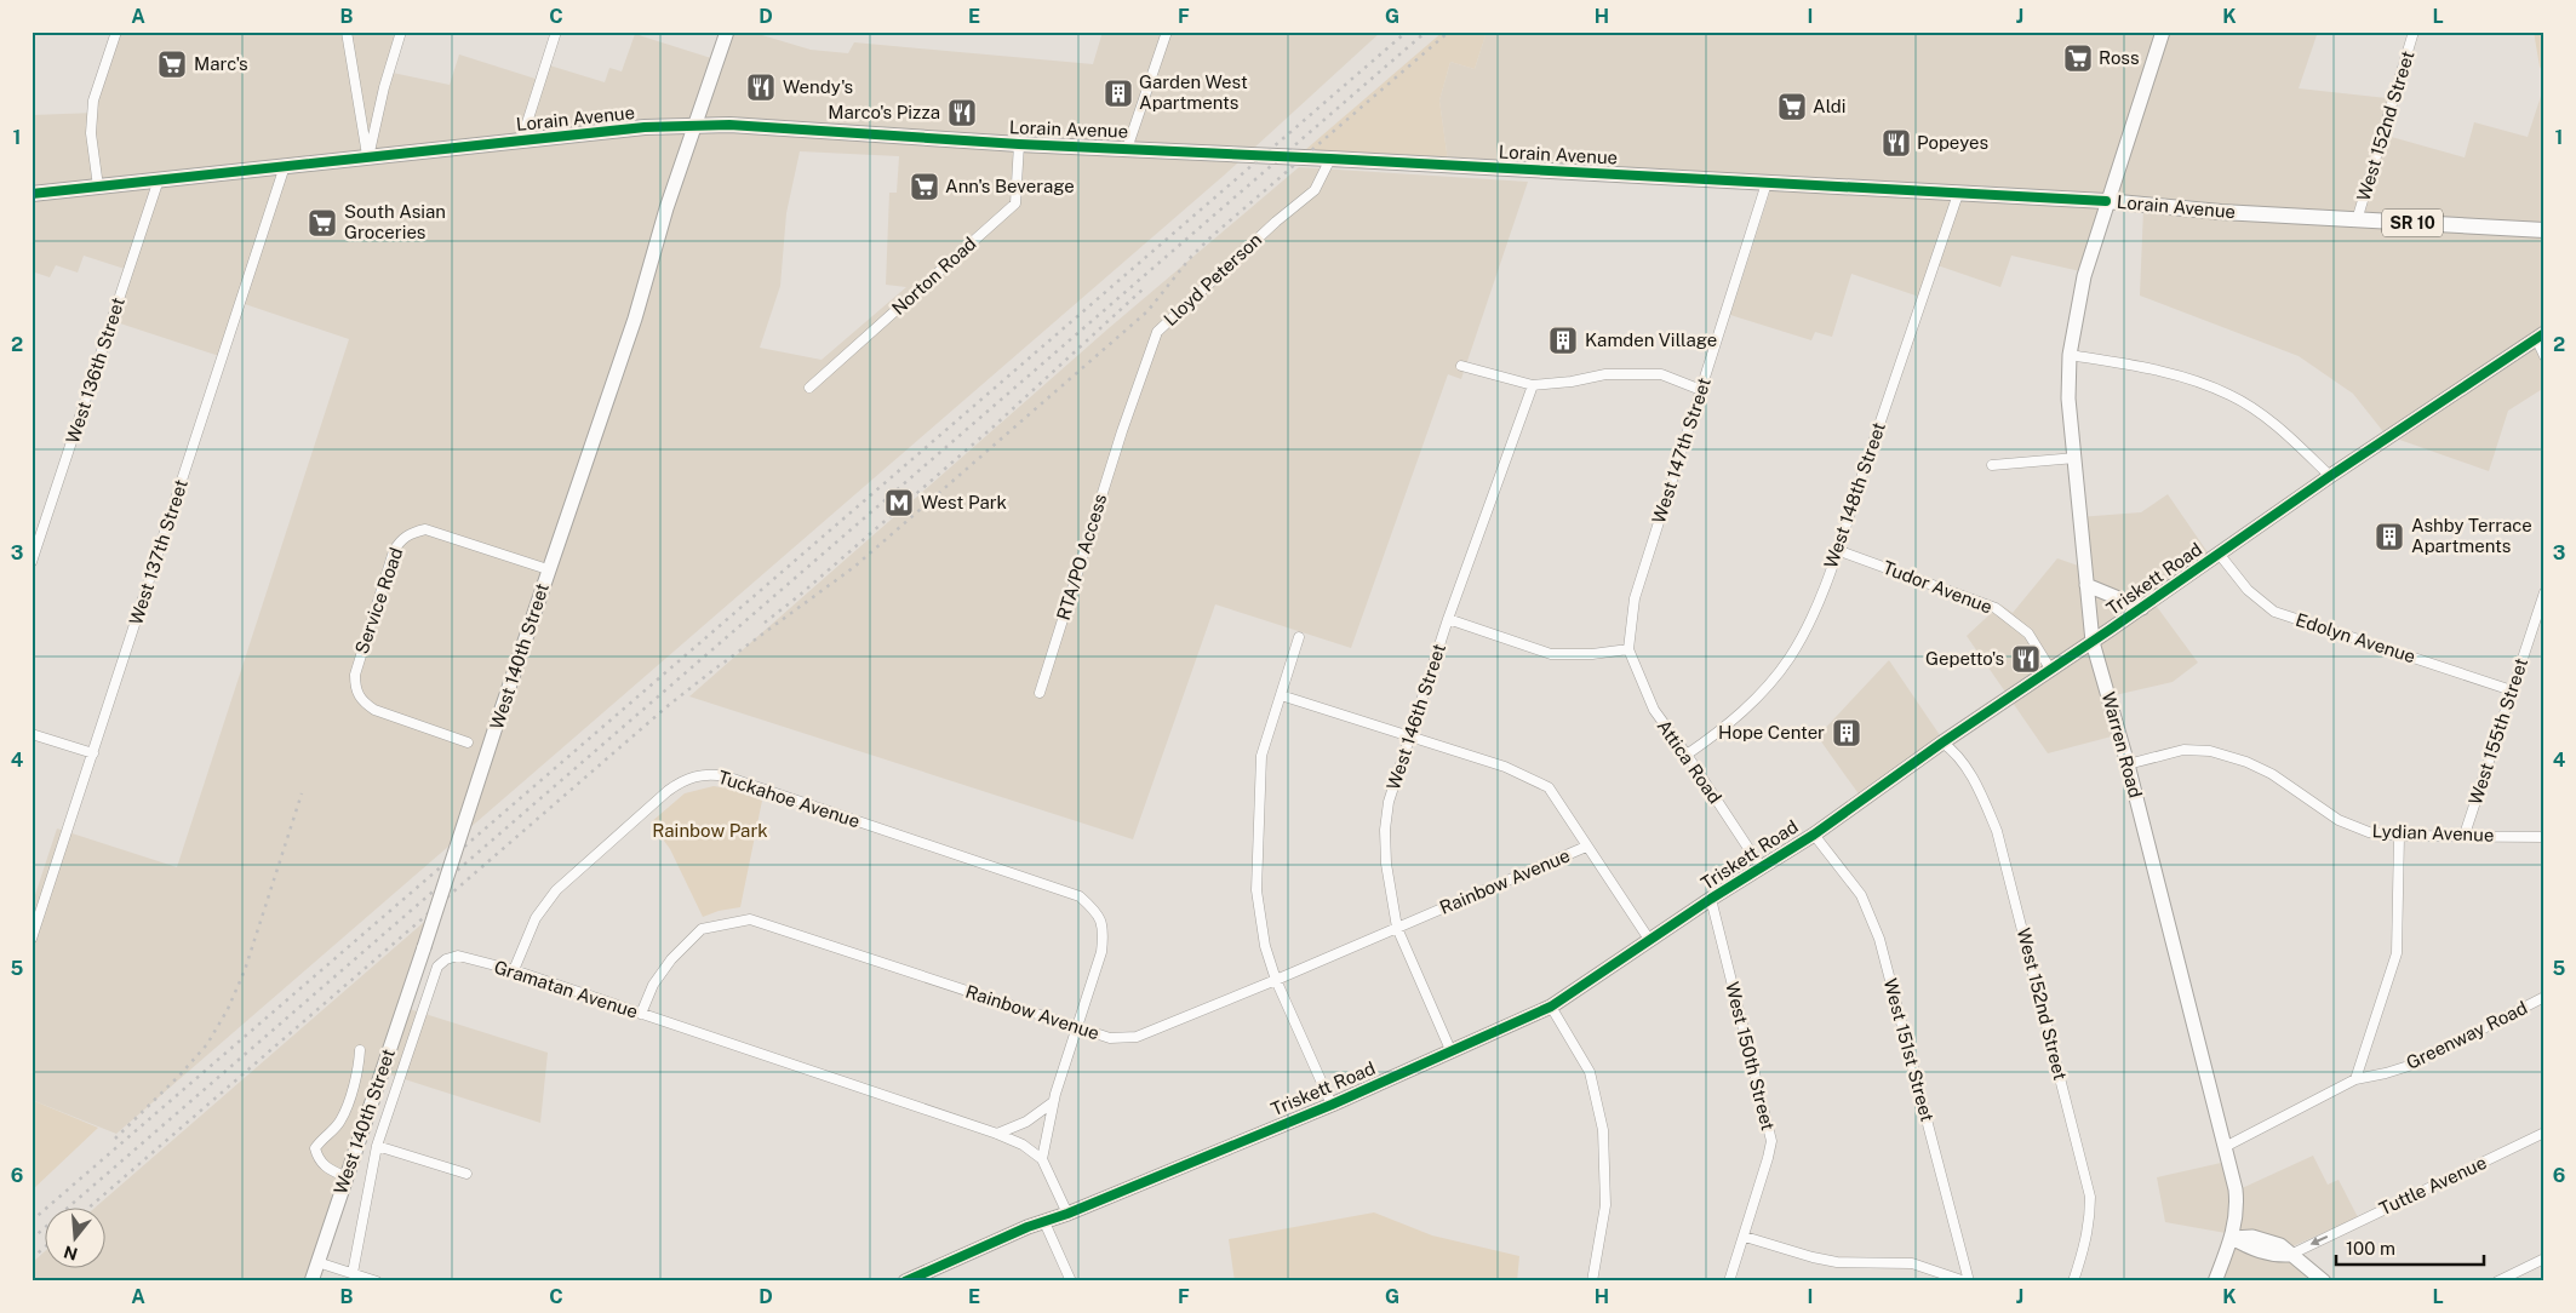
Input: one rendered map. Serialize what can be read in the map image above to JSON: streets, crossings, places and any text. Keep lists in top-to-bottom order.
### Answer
{
  "streets": {
    "main road": [
      "Lorain Avenue",
      "SR 10",
      "Triskett Road",
      "West 140th Street",
      "Warren Road"
    ],
    "street": [
      "West 152nd Street",
      "Norton Road",
      "Lloyd Peterson",
      "West 136th Street",
      "West 147th Street",
      "West 148th Street",
      "West 137th Street",
      "RTA/PO Access",
      "Tudor Avenue",
      "Service Road",
      "Edolyn Avenue",
      "West 146th Street",
      "West 155th Street",
      "Attica Road",
      "Tuckahoe Avenue",
      "Lydian Avenue",
      "Rainbow Avenue",
      "Gramatan Avenue",
      "Greenway Road",
      "West 151st Street",
      "West 150th Street",
      "Tuttle Avenue"
    ]
  },
  "crossings": [
    ["Lorain Avenue", "West 152nd Street"],
    ["Lorain Avenue", "Norton Road"],
    ["Lorain Avenue", "Lloyd Peterson"],
    ["Lorain Avenue", "West 136th Street"],
    ["Lorain Avenue", "West 147th Street"],
    ["Lorain Avenue", "West 148th Street"],
    ["Lorain Avenue", "West 137th Street"],
    ["Lorain Avenue", "West 140th Street"],
    ["Lorain Avenue", "Warren Road"],
    ["West 152nd Street", "Triskett Road"],
    ["Lloyd Peterson", "RTA/PO Access"],
    ["West 147th Street", "Attica Road"],
    ["West 148th Street", "Tudor Avenue"],
    ["West 148th Street", "Attica Road"],
    ["Triskett Road", "Tudor Avenue"],
    ["Triskett Road", "Edolyn Avenue"],
    ["Triskett Road", "West 146th Street"],
    ["Triskett Road", "Warren Road"],
    ["Triskett Road", "Attica Road"],
    ["Triskett Road", "West 151st Street"],
    ["Triskett Road", "West 150th Street"],
    ["Service Road", "West 140th Street"],
    ["Edolyn Avenue", "West 155th Street"],
    ["West 146th Street", "Rainbow Avenue"],
    ["West 155th Street", "Lydian Avenue"],
    ["Warren Road", "Lydian Avenue"],
    ["Warren Road", "Greenway Road"],
    ["Tuckahoe Avenue", "Rainbow Avenue"],
    ["Tuckahoe Avenue", "Gramatan Avenue"],
    ["Rainbow Avenue", "Gramatan Avenue"]
  ],
  "one_way": ["Tuttle Avenue"],
  "parks": ["Rainbow Park"],
  "places": {
    "supermarket": [
      "Ross",
      "Marc's",
      "Aldi",
      "Ann's Beverage",
      "South Asian Groceries"
    ],
    "restaurant": [
      "Wendy's",
      "Marco's Pizza",
      "Popeyes",
      "Gepetto's"
    ],
    "building": [
      "Garden West Apartments",
      "Kamden Village",
      "Ashby Terrace Apartments",
      "Hope Center"
    ],
    "metro station": ["West Park"]
  },
  "scale_bar": "100 m",
  "north": "bottom",
  "grid": {
    "columns": [
      "A",
      "B",
      "C",
      "D",
      "E",
      "F",
      "G",
      "H",
      "I",
      "J",
      "K",
      "L"
    ],
    "rows": [
      "1",
      "2",
      "3",
      "4",
      "5",
      "6"
    ]
  }
}
